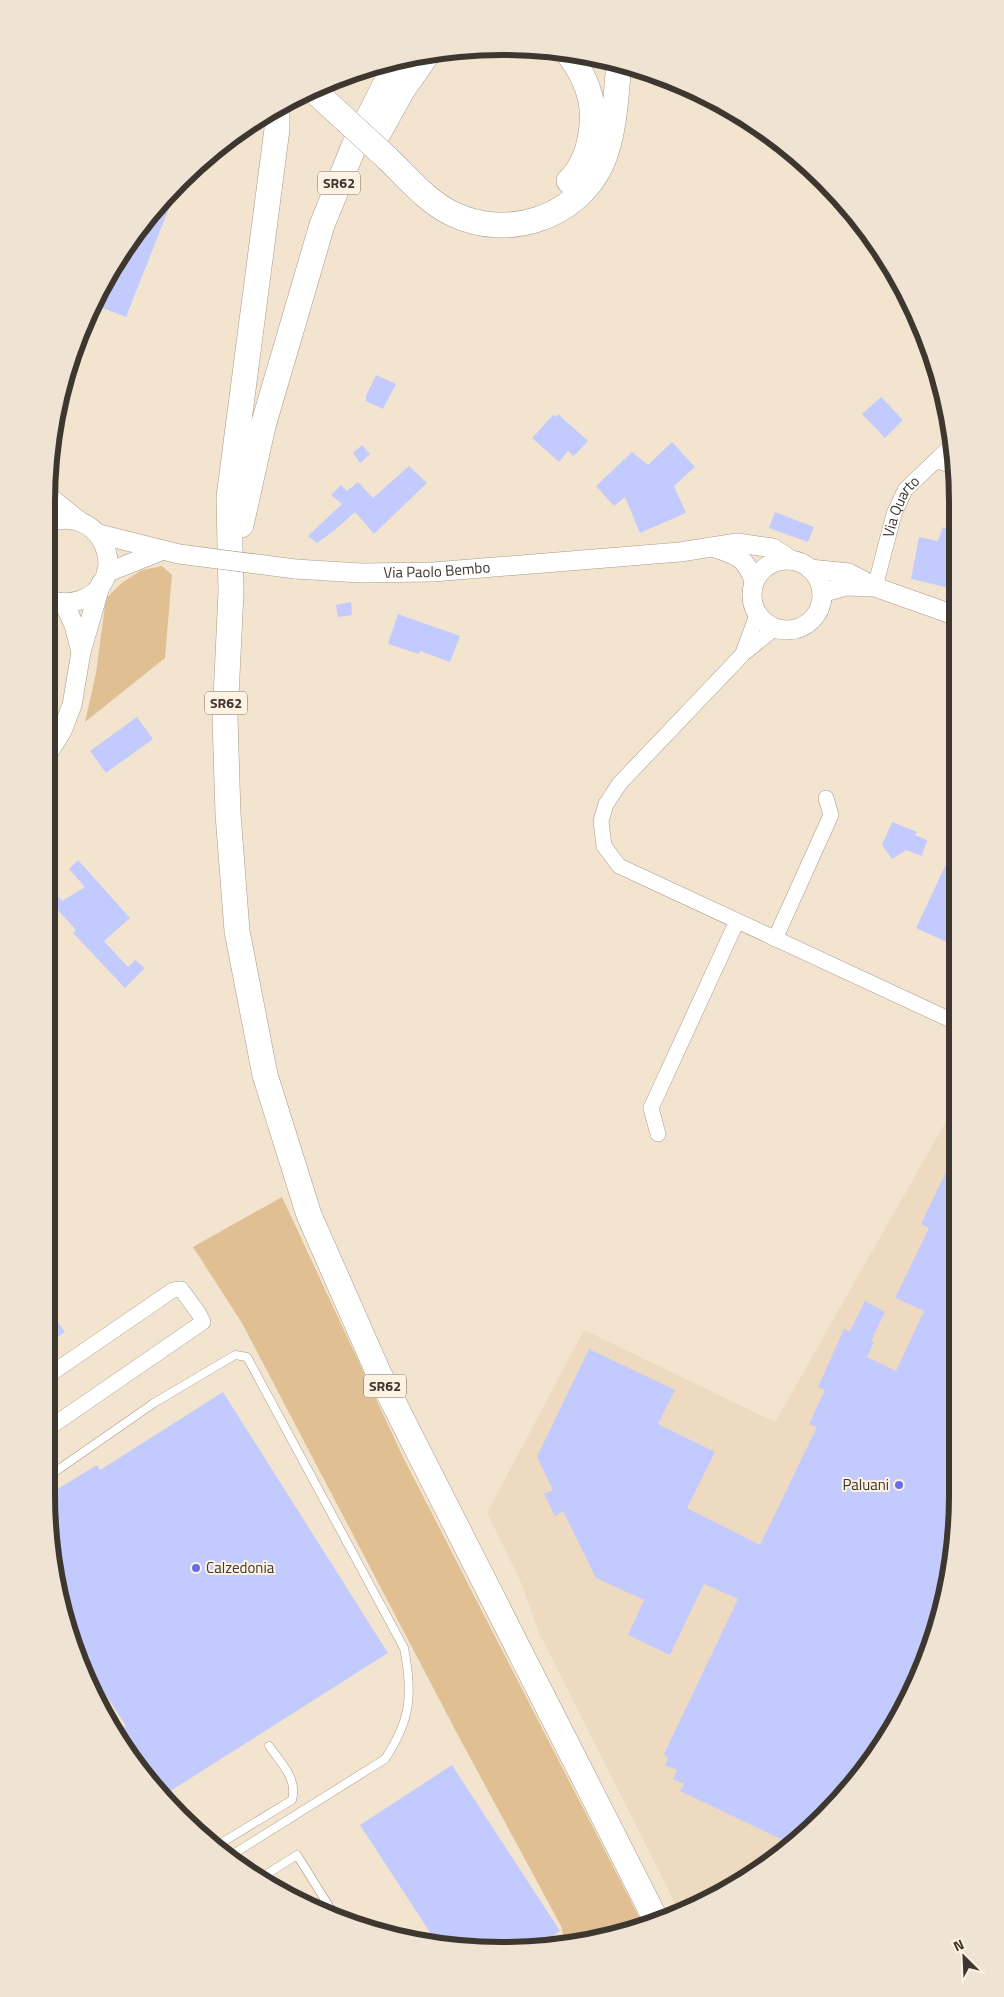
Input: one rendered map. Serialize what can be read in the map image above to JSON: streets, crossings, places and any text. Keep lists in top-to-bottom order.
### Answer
{
  "streets": {
    "highway": ["SR62"],
    "street": ["Via Quarto", "Via Paolo Bembo"]
  },
  "crossings": [
    ["Via Quarto", "Via Paolo Bembo"]
  ],
  "places": ["Paluani", "Calzedonia"],
  "north": "top left"
}
